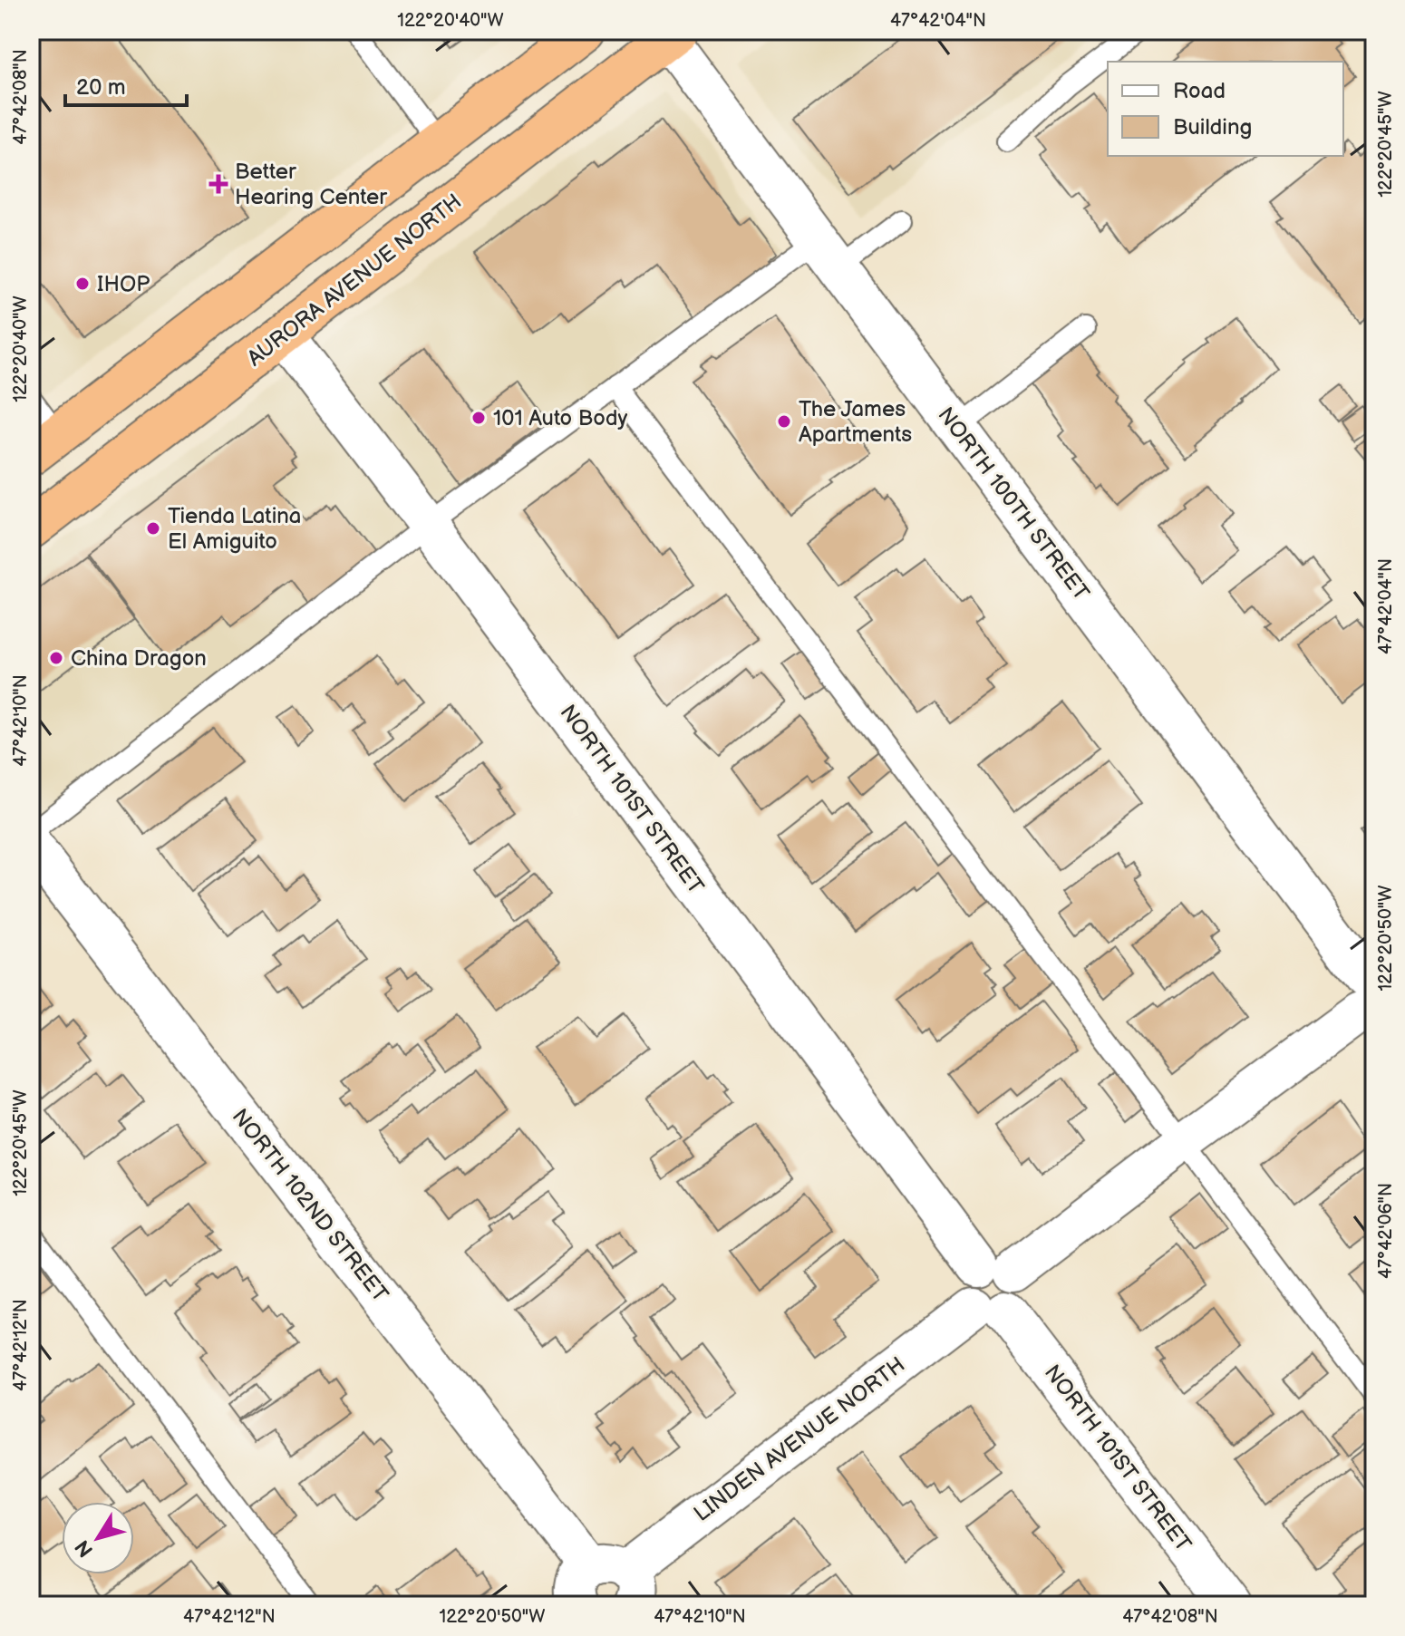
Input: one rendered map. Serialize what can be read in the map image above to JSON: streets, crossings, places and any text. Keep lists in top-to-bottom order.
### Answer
{
  "streets": {
    "highway": ["AURORA AVENUE NORTH"],
    "street": [
      "NORTH 100TH STREET",
      "NORTH 101ST STREET",
      "NORTH 102ND STREET",
      "LINDEN AVENUE NORTH"
    ]
  },
  "crossings": [
    ["AURORA AVENUE NORTH", "NORTH 100TH STREET"],
    ["AURORA AVENUE NORTH", "NORTH 101ST STREET"],
    ["NORTH 101ST STREET", "LINDEN AVENUE NORTH"],
    ["NORTH 102ND STREET", "LINDEN AVENUE NORTH"]
  ],
  "places": {
    "health": ["Better Hearing Center"],
    "other": [
      "IHOP",
      "101 Auto Body",
      "The James Apartments",
      "Tienda Latina El Amiguito",
      "China Dragon"
    ]
  },
  "legend": ["Road", "Building"],
  "scale_bar": "20 m",
  "north": "bottom left",
  "coordinates": [
    "122°20'40\"W",
    "47°42'04\"N",
    "47°42'08\"N",
    "122°20'45\"W",
    "47°42'10\"N",
    "122°20'50\"W",
    "47°42'06\"N",
    "47°42'12\"N"
  ]
}
